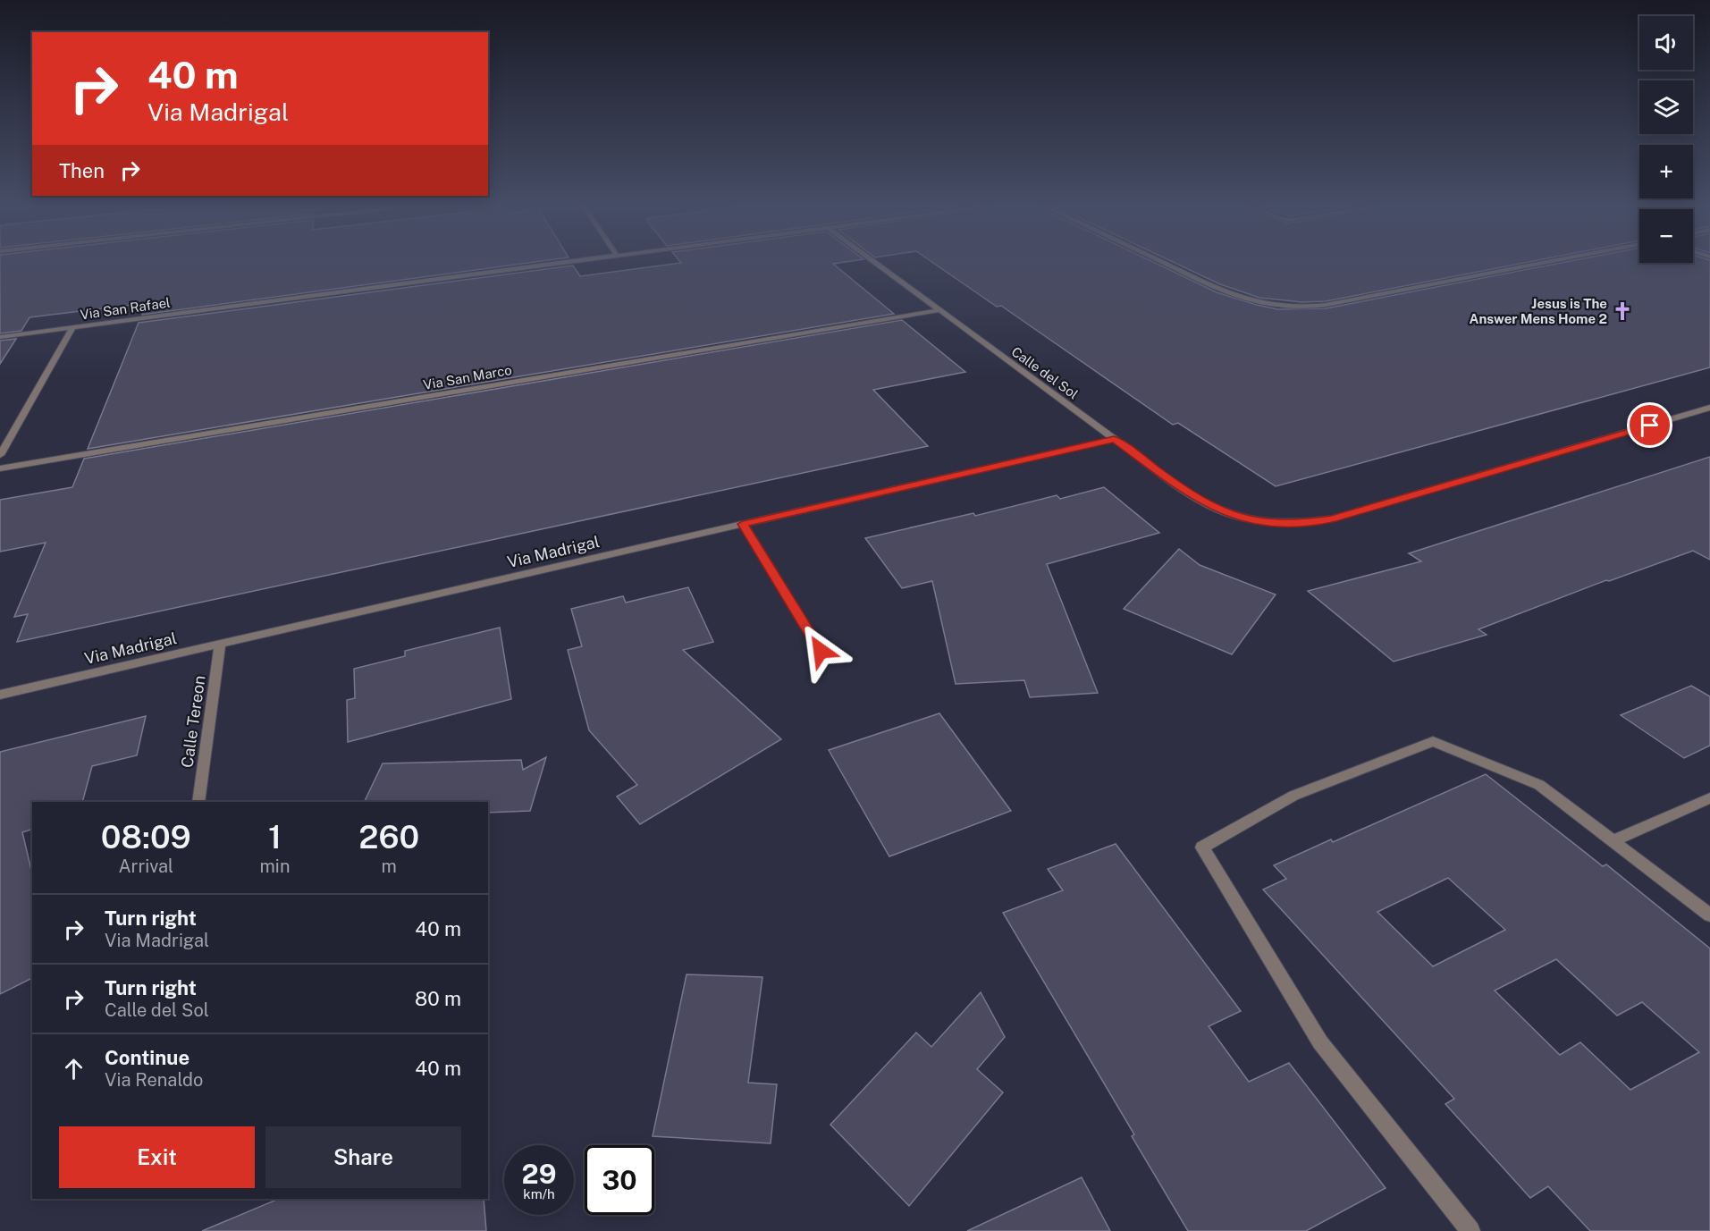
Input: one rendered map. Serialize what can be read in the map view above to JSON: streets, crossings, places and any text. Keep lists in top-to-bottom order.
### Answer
{
  "streets": {
    "street": [
      "Via San Rafael",
      "Calle del Sol",
      "Via San Marco",
      "Via Madrigal",
      "Calle Tereon"
    ]
  },
  "crossings": [
    ["Calle del Sol", "Via San Marco"],
    ["Calle del Sol", "Via Madrigal"],
    ["Via Madrigal", "Calle Tereon"]
  ],
  "places": {
    "church": ["Jesus is The Answer Mens Home 2"]
  },
  "page": {
    "map_buttons": ["+", "−"],
    "turn": ["40 m", "Via Madrigal"],
    "then": "Then",
    "eta": [
      "08:09",
      "Arrival",
      "1",
      "min",
      "260",
      "m"
    ],
    "list": [
      {
        "name": "Turn right",
        "note": "Via Madrigal",
        "value": "40 m"
      },
      {
        "name": "Turn right",
        "note": "Calle del Sol",
        "value": "80 m"
      },
      {
        "name": "Continue",
        "note": "Via Renaldo",
        "value": "40 m"
      }
    ],
    "buttons": ["Exit", "Share"],
    "speed": "29 km/h",
    "limit": "30"
  }
}
